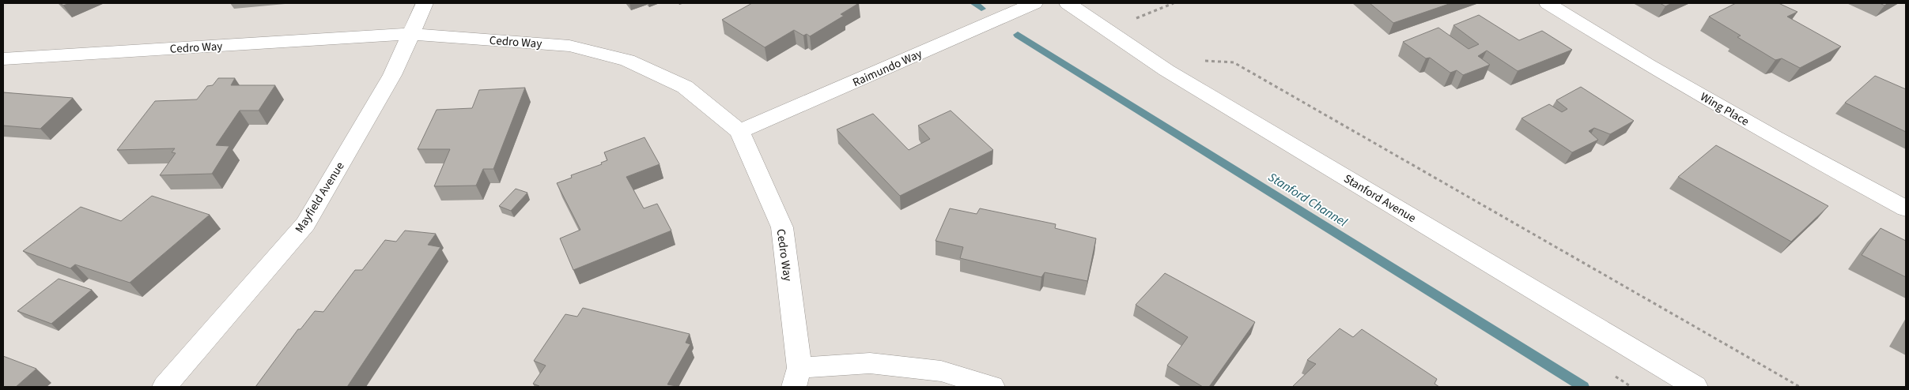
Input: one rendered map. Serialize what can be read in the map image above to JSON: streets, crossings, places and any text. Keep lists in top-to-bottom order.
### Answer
{
  "streets": {
    "street": [
      "Cedro Way",
      "Raimundo Way",
      "Wing Place",
      "Mayfield Avenue",
      "Stanford Avenue"
    ]
  },
  "crossings": [
    ["Cedro Way", "Raimundo Way"],
    ["Cedro Way", "Mayfield Avenue"]
  ],
  "water": ["Stanford Channel"]
}
